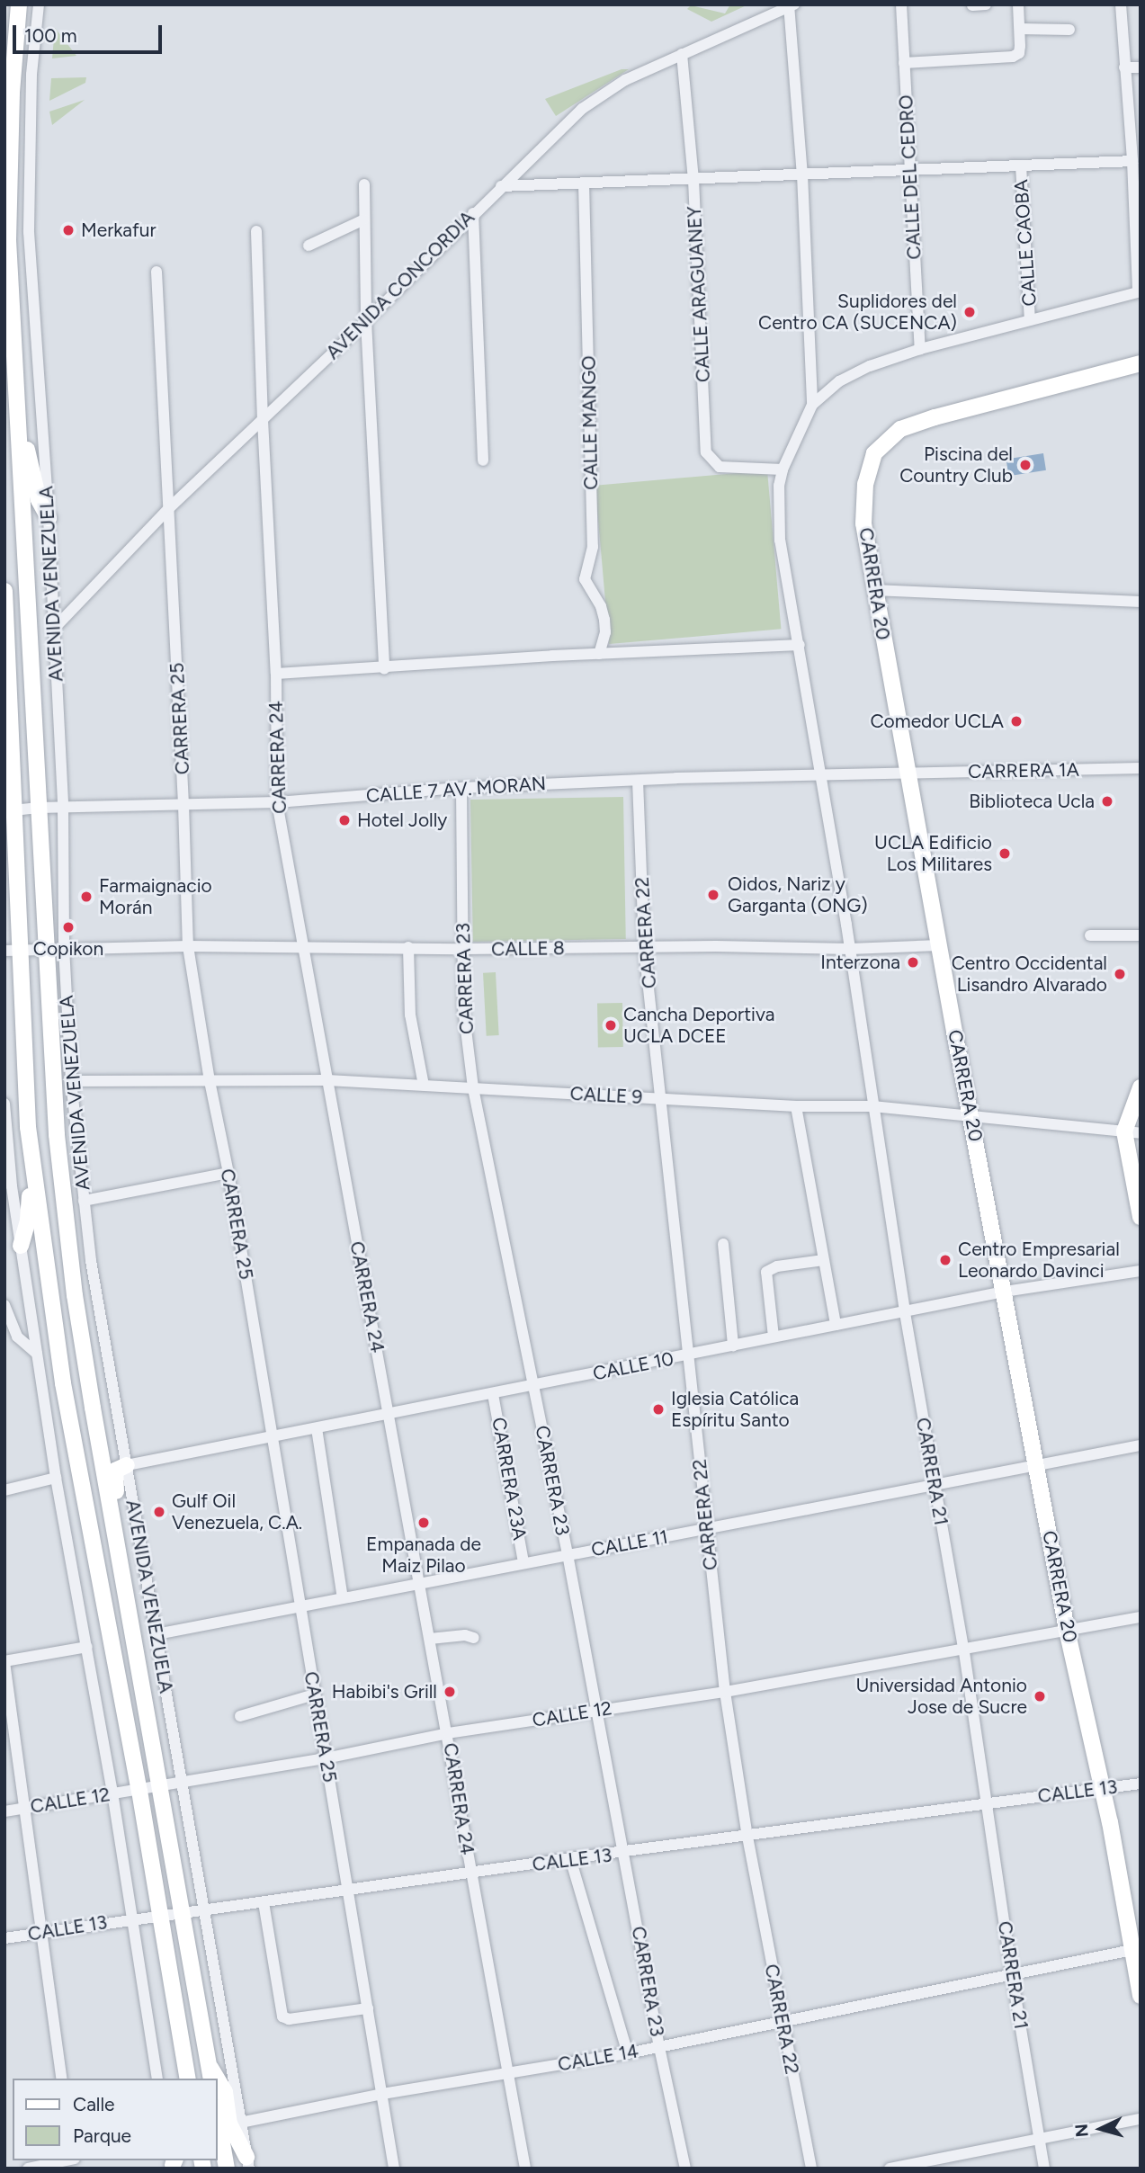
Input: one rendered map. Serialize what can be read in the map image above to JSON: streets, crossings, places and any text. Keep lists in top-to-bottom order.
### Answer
{
  "streets": {
    "street": [
      "CALLE DEL CEDRO",
      "CALLE CAOBA",
      "AVENIDA CONCORDIA",
      "CALLE ARAGUANEY",
      "CALLE MANGO",
      "AVENIDA VENEZUELA",
      "CARRERA 20",
      "CARRERA 25",
      "CARRERA 24",
      "CARRERA 1A",
      "CALLE 7 AV. MORAN",
      "CARRERA 22",
      "CALLE 8",
      "CARRERA 23",
      "CALLE 9",
      "CALLE 10",
      "CARRERA 21",
      "CARRERA 23A",
      "CALLE 11",
      "CALLE 12",
      "CALLE 13",
      "CALLE 14"
    ]
  },
  "crossings": [
    ["AVENIDA CONCORDIA", "CALLE ARAGUANEY"],
    ["AVENIDA CONCORDIA", "AVENIDA VENEZUELA"],
    ["AVENIDA CONCORDIA", "CARRERA 25"],
    ["AVENIDA CONCORDIA", "CARRERA 24"],
    ["CALLE ARAGUANEY", "CARRERA 21"],
    ["AVENIDA VENEZUELA", "CALLE 7 AV. MORAN"],
    ["AVENIDA VENEZUELA", "CALLE 8"],
    ["AVENIDA VENEZUELA", "CALLE 9"],
    ["AVENIDA VENEZUELA", "CALLE 10"],
    ["AVENIDA VENEZUELA", "CALLE 11"],
    ["AVENIDA VENEZUELA", "CALLE 12"],
    ["AVENIDA VENEZUELA", "CALLE 13"],
    ["AVENIDA VENEZUELA", "CALLE 14"],
    ["CARRERA 20", "CARRERA 1A"],
    ["CARRERA 20", "CALLE 7 AV. MORAN"],
    ["CARRERA 20", "CALLE 8"],
    ["CARRERA 20", "CALLE 9"],
    ["CARRERA 20", "CALLE 10"],
    ["CARRERA 20", "CALLE 11"],
    ["CARRERA 20", "CALLE 12"],
    ["CARRERA 20", "CALLE 13"],
    ["CARRERA 20", "CALLE 14"],
    ["CARRERA 25", "CALLE 7 AV. MORAN"],
    ["CARRERA 25", "CALLE 8"],
    ["CARRERA 25", "CALLE 9"],
    ["CARRERA 25", "CALLE 10"],
    ["CARRERA 25", "CALLE 11"],
    ["CARRERA 25", "CALLE 12"],
    ["CARRERA 25", "CALLE 13"],
    ["CARRERA 25", "CALLE 14"],
    ["CARRERA 24", "CALLE 7 AV. MORAN"],
    ["CARRERA 24", "CALLE 8"],
    ["CARRERA 24", "CALLE 9"],
    ["CARRERA 24", "CALLE 10"],
    ["CARRERA 24", "CALLE 11"],
    ["CARRERA 24", "CALLE 12"],
    ["CARRERA 24", "CALLE 13"],
    ["CARRERA 24", "CALLE 14"],
    ["CARRERA 1A", "CALLE 7 AV. MORAN"],
    ["CALLE 7 AV. MORAN", "CARRERA 22"],
    ["CALLE 7 AV. MORAN", "CARRERA 23"],
    ["CALLE 7 AV. MORAN", "CARRERA 21"],
    ["CARRERA 22", "CALLE 8"],
    ["CARRERA 22", "CALLE 9"],
    ["CARRERA 22", "CALLE 10"],
    ["CARRERA 22", "CALLE 11"],
    ["CARRERA 22", "CALLE 12"],
    ["CARRERA 22", "CALLE 13"],
    ["CARRERA 22", "CALLE 14"],
    ["CALLE 8", "CARRERA 23"],
    ["CALLE 8", "CARRERA 21"],
    ["CARRERA 23", "CALLE 9"],
    ["CARRERA 23", "CALLE 10"],
    ["CARRERA 23", "CALLE 11"],
    ["CARRERA 23", "CALLE 12"],
    ["CARRERA 23", "CALLE 13"],
    ["CARRERA 23", "CALLE 14"],
    ["CALLE 9", "CARRERA 21"],
    ["CALLE 10", "CARRERA 21"],
    ["CALLE 10", "CARRERA 23A"],
    ["CARRERA 21", "CALLE 11"],
    ["CARRERA 21", "CALLE 12"],
    ["CARRERA 21", "CALLE 13"],
    ["CARRERA 21", "CALLE 14"],
    ["CARRERA 23A", "CALLE 11"]
  ],
  "places": [
    "Merkafur",
    "Suplidores del Centro CA (SUCENCA)",
    "Piscina del Country Club",
    "Comedor UCLA",
    "Biblioteca Ucla",
    "Hotel Jolly",
    "UCLA Edificio Los Militares",
    "Oidos, Nariz y Garganta (ONG)",
    "Farmaignacio Morán",
    "Copikon",
    "Interzona",
    "Centro Occidental Lisandro Alvarado",
    "Cancha Deportiva UCLA DCEE",
    "Centro Empresarial Leonardo Davinci",
    "Iglesia Católica Espíritu Santo",
    "Gulf Oil Venezuela, C.A.",
    "Empanada de Maiz Pilao",
    "Habibi's Grill",
    "Universidad Antonio Jose de Sucre"
  ],
  "legend": ["Calle", "Parque"],
  "scale_bar": "100 m",
  "north": "left"
}
